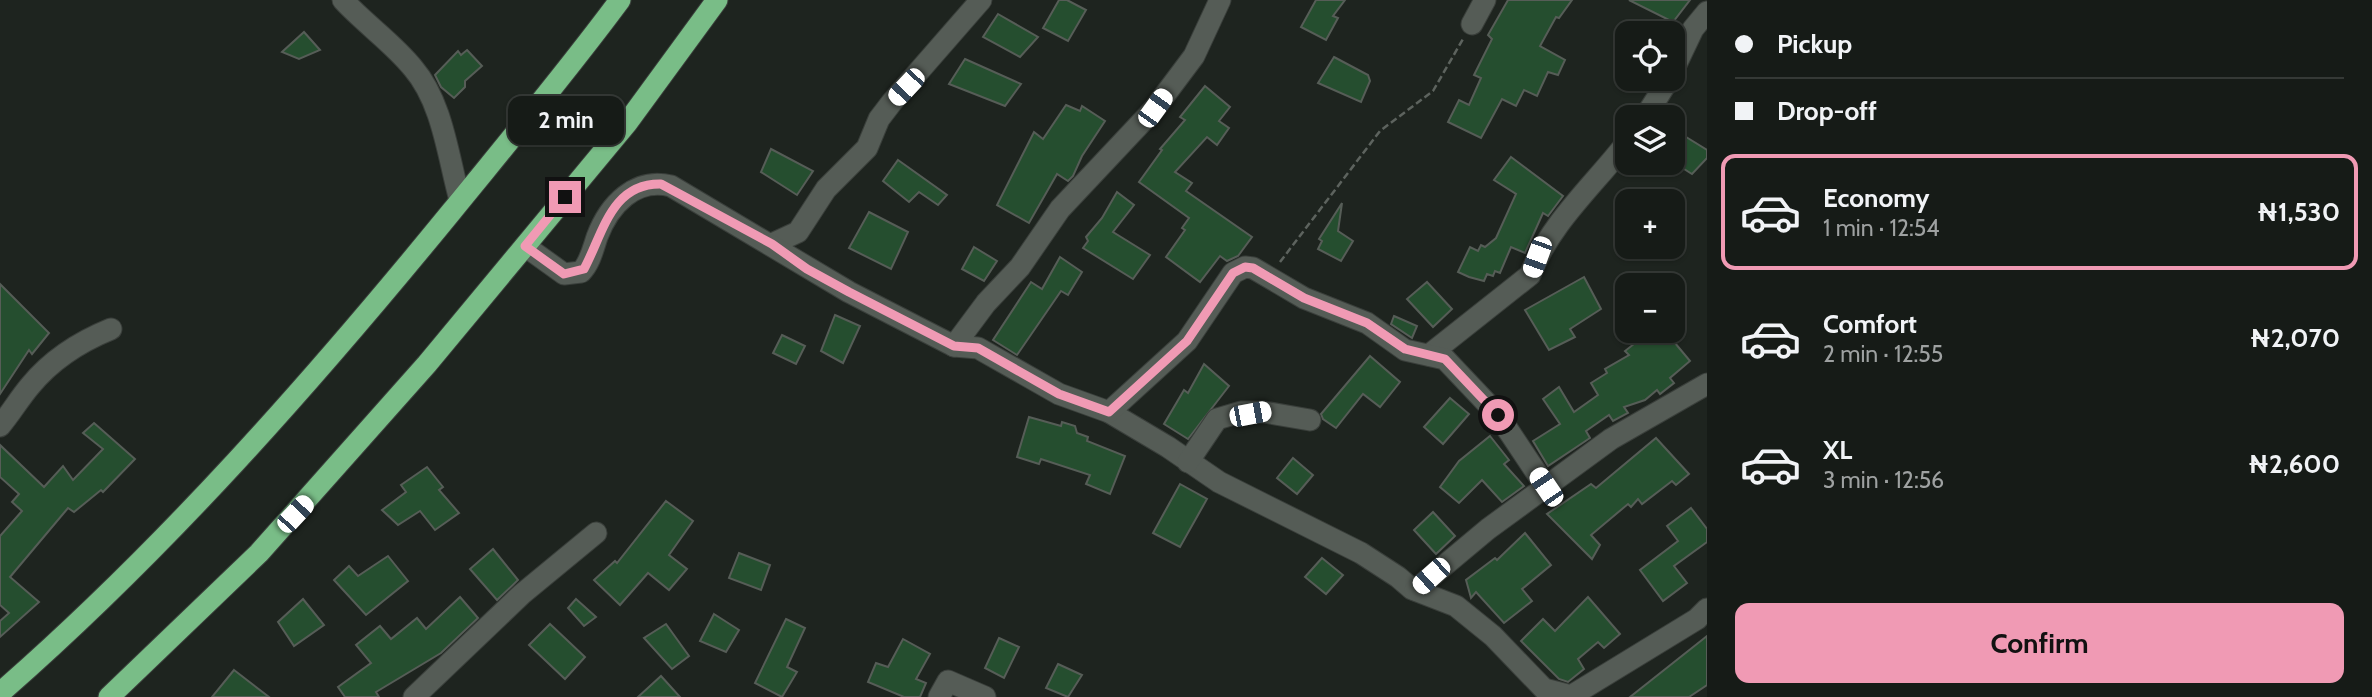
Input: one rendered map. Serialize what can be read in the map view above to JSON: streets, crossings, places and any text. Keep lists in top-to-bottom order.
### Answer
{
  "page": {
    "banner": ["Pickup", "Drop-off"],
    "map_buttons": ["+", "−"],
    "bubble": "2 min",
    "list": [
      {
        "name": "Economy",
        "note": "1 min · 12:54",
        "value": "₦1,530"
      },
      {
        "name": "Comfort",
        "note": "2 min · 12:55",
        "value": "₦2,070"
      },
      {
        "name": "XL",
        "note": "3 min · 12:56",
        "value": "₦2,600"
      }
    ],
    "buttons": "Confirm"
  }
}
